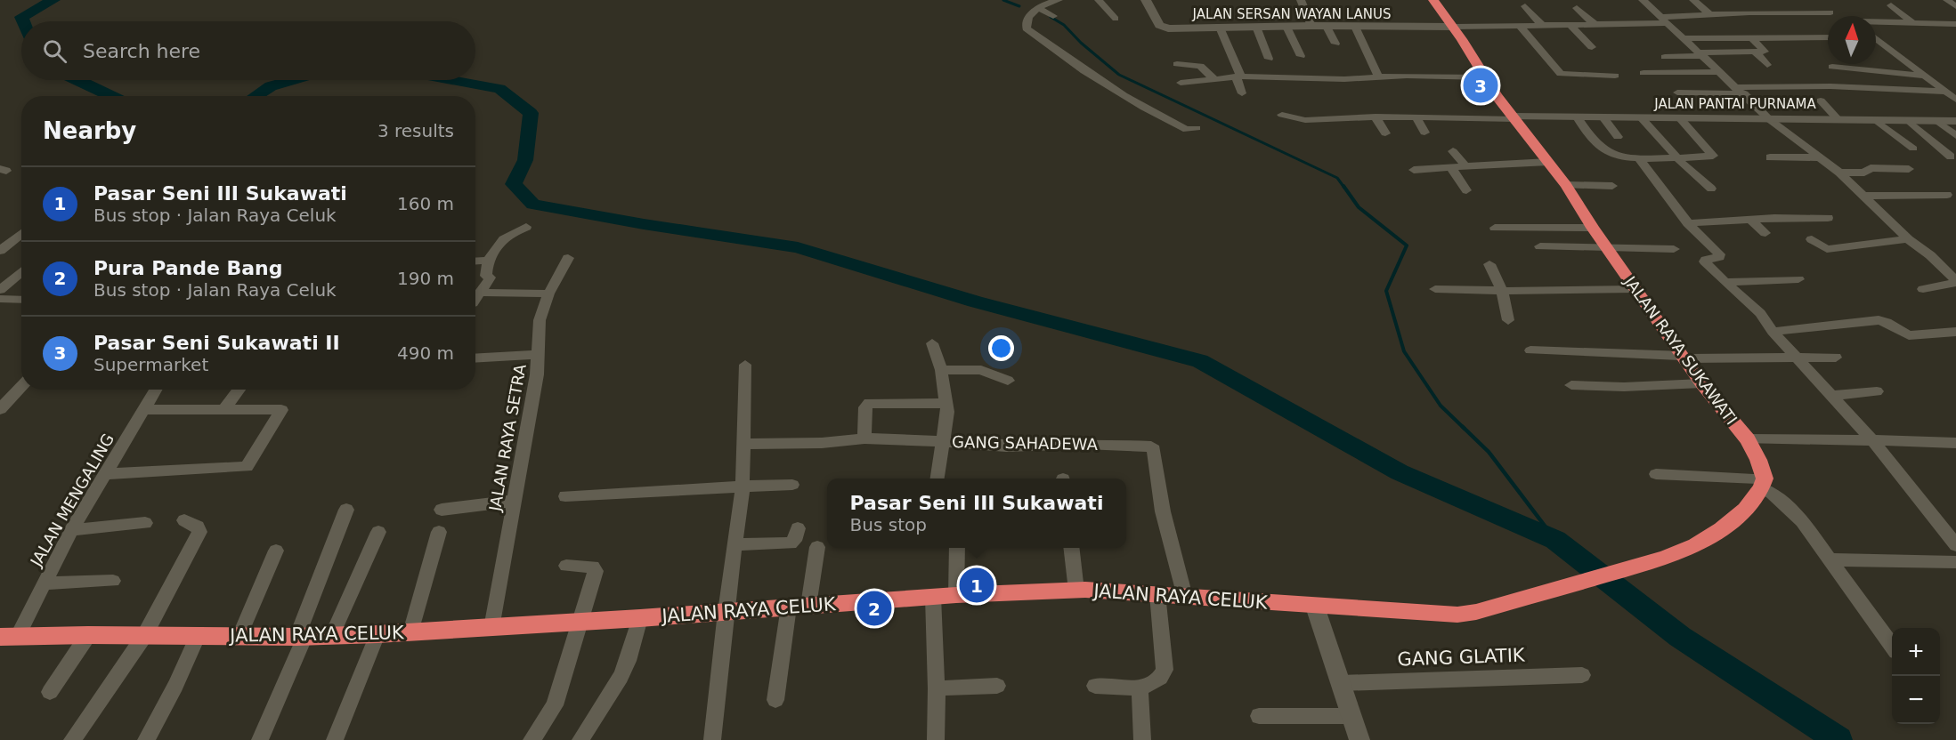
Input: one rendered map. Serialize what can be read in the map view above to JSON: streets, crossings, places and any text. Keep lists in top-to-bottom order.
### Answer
{
  "streets": {
    "highway": ["JALAN RAYA SUKAWATI", "JALAN RAYA CELUK"],
    "street": [
      "JALAN SERSAN WAYAN LANUS",
      "JALAN PANTAI PURNAMA",
      "JALAN RAYA SETRA",
      "GANG SAHADEWA",
      "JALAN MENGALING",
      "GANG GLATIK"
    ]
  },
  "crossings": [
    ["JALAN SERSAN WAYAN LANUS", "JALAN RAYA SUKAWATI"],
    ["JALAN PANTAI PURNAMA", "JALAN RAYA SUKAWATI"],
    ["JALAN RAYA SUKAWATI", "JALAN RAYA CELUK"],
    ["JALAN RAYA SETRA", "JALAN RAYA CELUK"],
    ["GANG SAHADEWA", "JALAN RAYA CELUK"],
    ["JALAN MENGALING", "JALAN RAYA CELUK"]
  ],
  "north": "top",
  "page": {
    "search": "Search here",
    "pins": ["3", "1", "2"],
    "heading": ["Nearby", "3 results"],
    "list": [
      {
        "mark": "1",
        "name": "Pasar Seni III Sukawati",
        "note": "Bus stop · Jalan Raya Celuk",
        "value": "160 m"
      },
      {
        "mark": "2",
        "name": "Pura Pande Bang",
        "note": "Bus stop · Jalan Raya Celuk",
        "value": "190 m"
      },
      {
        "mark": "3",
        "name": "Pasar Seni Sukawati II",
        "note": "Supermarket",
        "value": "490 m"
      }
    ],
    "popup": ["Pasar Seni III Sukawati", "Bus stop"],
    "map_buttons": ["+", "−"]
  }
}
